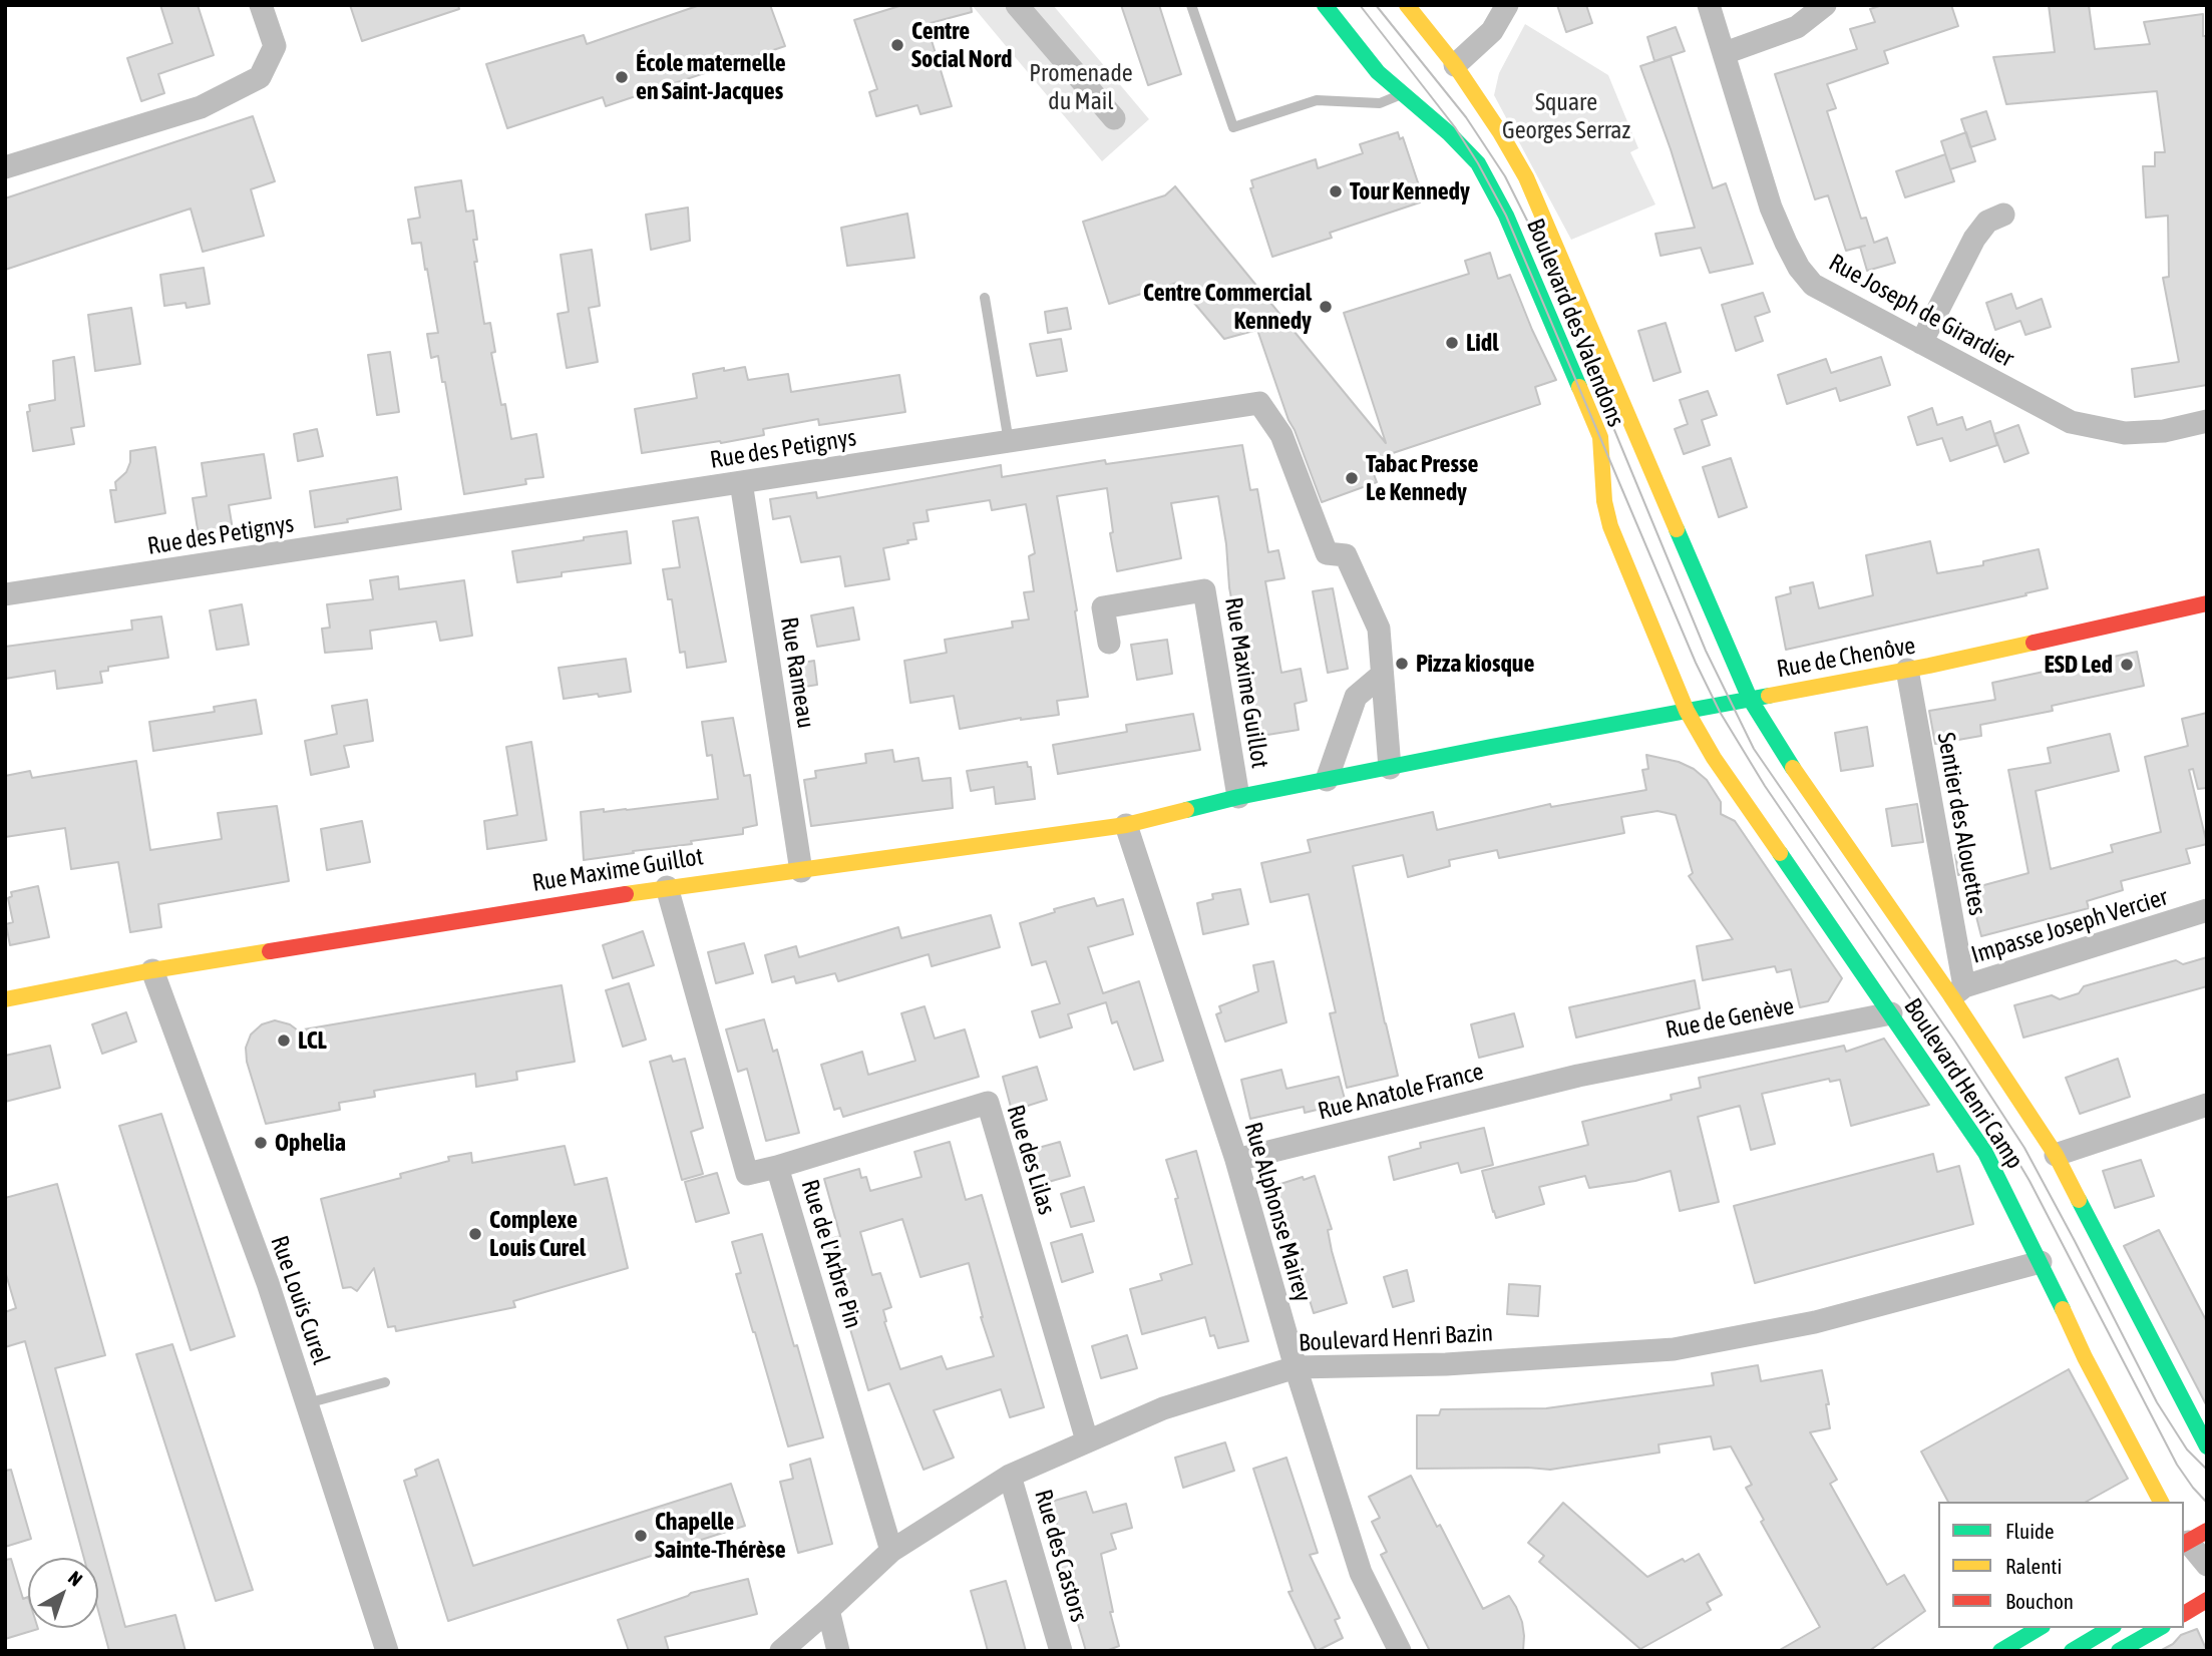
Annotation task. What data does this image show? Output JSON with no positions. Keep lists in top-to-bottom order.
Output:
{
  "streets": {
    "street": [
      "Rue Joseph de Girardier",
      "Boulevard des Valendons",
      "Rue des Petignys",
      "Rue de Chenôve",
      "Rue Rameau",
      "Rue Maxime Guillot",
      "Sentier des Alouettes",
      "Impasse Joseph Vercier",
      "Rue de Genève",
      "Boulevard Henri Camp",
      "Rue Anatole France",
      "Rue des Lilas",
      "Rue Alphonse Mairey",
      "Rue de l'Arbre Pin",
      "Rue Louis Curel",
      "Boulevard Henri Bazin",
      "Rue des Castors"
    ]
  },
  "crossings": [
    ["Boulevard des Valendons", "Rue de Chenôve"],
    ["Boulevard des Valendons", "Boulevard Henri Camp"],
    ["Rue des Petignys", "Rue Rameau"],
    ["Rue des Petignys", "Rue Maxime Guillot"],
    ["Rue de Chenôve", "Rue Maxime Guillot"],
    ["Rue de Chenôve", "Sentier des Alouettes"],
    ["Rue de Chenôve", "Boulevard Henri Camp"],
    ["Rue Rameau", "Rue Maxime Guillot"],
    ["Rue Maxime Guillot", "Rue Alphonse Mairey"],
    ["Rue Maxime Guillot", "Rue de l'Arbre Pin"],
    ["Rue Maxime Guillot", "Rue Louis Curel"],
    ["Sentier des Alouettes", "Impasse Joseph Vercier"],
    ["Sentier des Alouettes", "Boulevard Henri Camp"],
    ["Impasse Joseph Vercier", "Boulevard Henri Camp"],
    ["Rue de Genève", "Boulevard Henri Camp"],
    ["Rue de Genève", "Rue Anatole France"],
    ["Boulevard Henri Camp", "Boulevard Henri Bazin"],
    ["Rue Anatole France", "Rue Alphonse Mairey"],
    ["Rue des Lilas", "Rue de l'Arbre Pin"],
    ["Rue des Lilas", "Boulevard Henri Bazin"],
    ["Rue Alphonse Mairey", "Boulevard Henri Bazin"],
    ["Rue de l'Arbre Pin", "Boulevard Henri Bazin"],
    ["Boulevard Henri Bazin", "Rue des Castors"]
  ],
  "parks": ["Promenade du Mail", "Square Georges Serraz"],
  "places": [
    "Centre Social Nord",
    "École maternelle en Saint-Jacques",
    "Tour Kennedy",
    "Centre Commercial Kennedy",
    "Lidl",
    "Tabac Presse Le Kennedy",
    "Pizza kiosque",
    "ESD Led",
    "LCL",
    "Ophelia",
    "Complexe Louis Curel",
    "Chapelle Sainte-Thérèse"
  ],
  "legend": ["Fluide", "Ralenti", "Bouchon"],
  "north": "top right"
}
